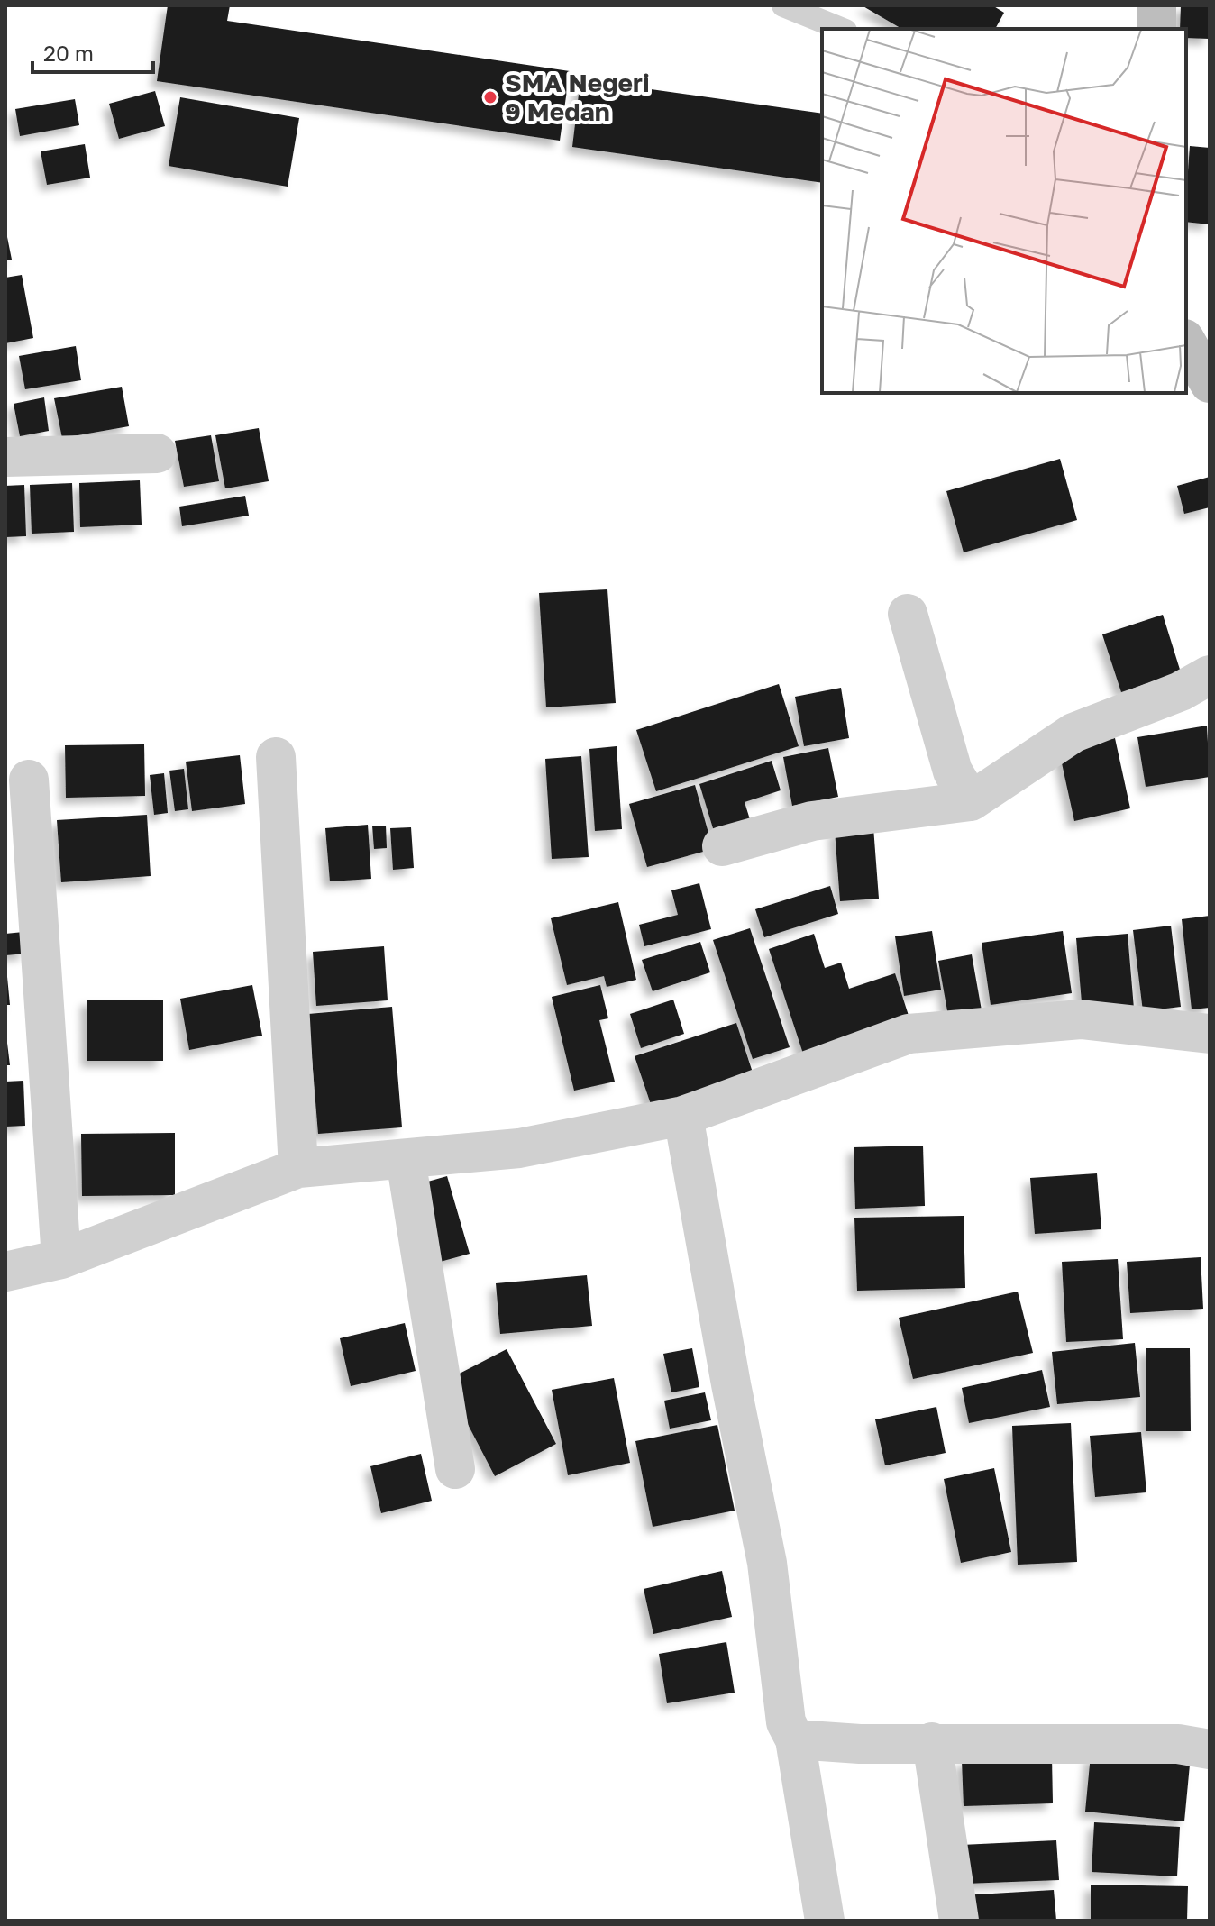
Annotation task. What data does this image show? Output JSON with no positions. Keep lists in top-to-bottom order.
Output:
{
  "places": ["SMA Negeri 9 Medan"],
  "scale_bar": "20 m"
}
